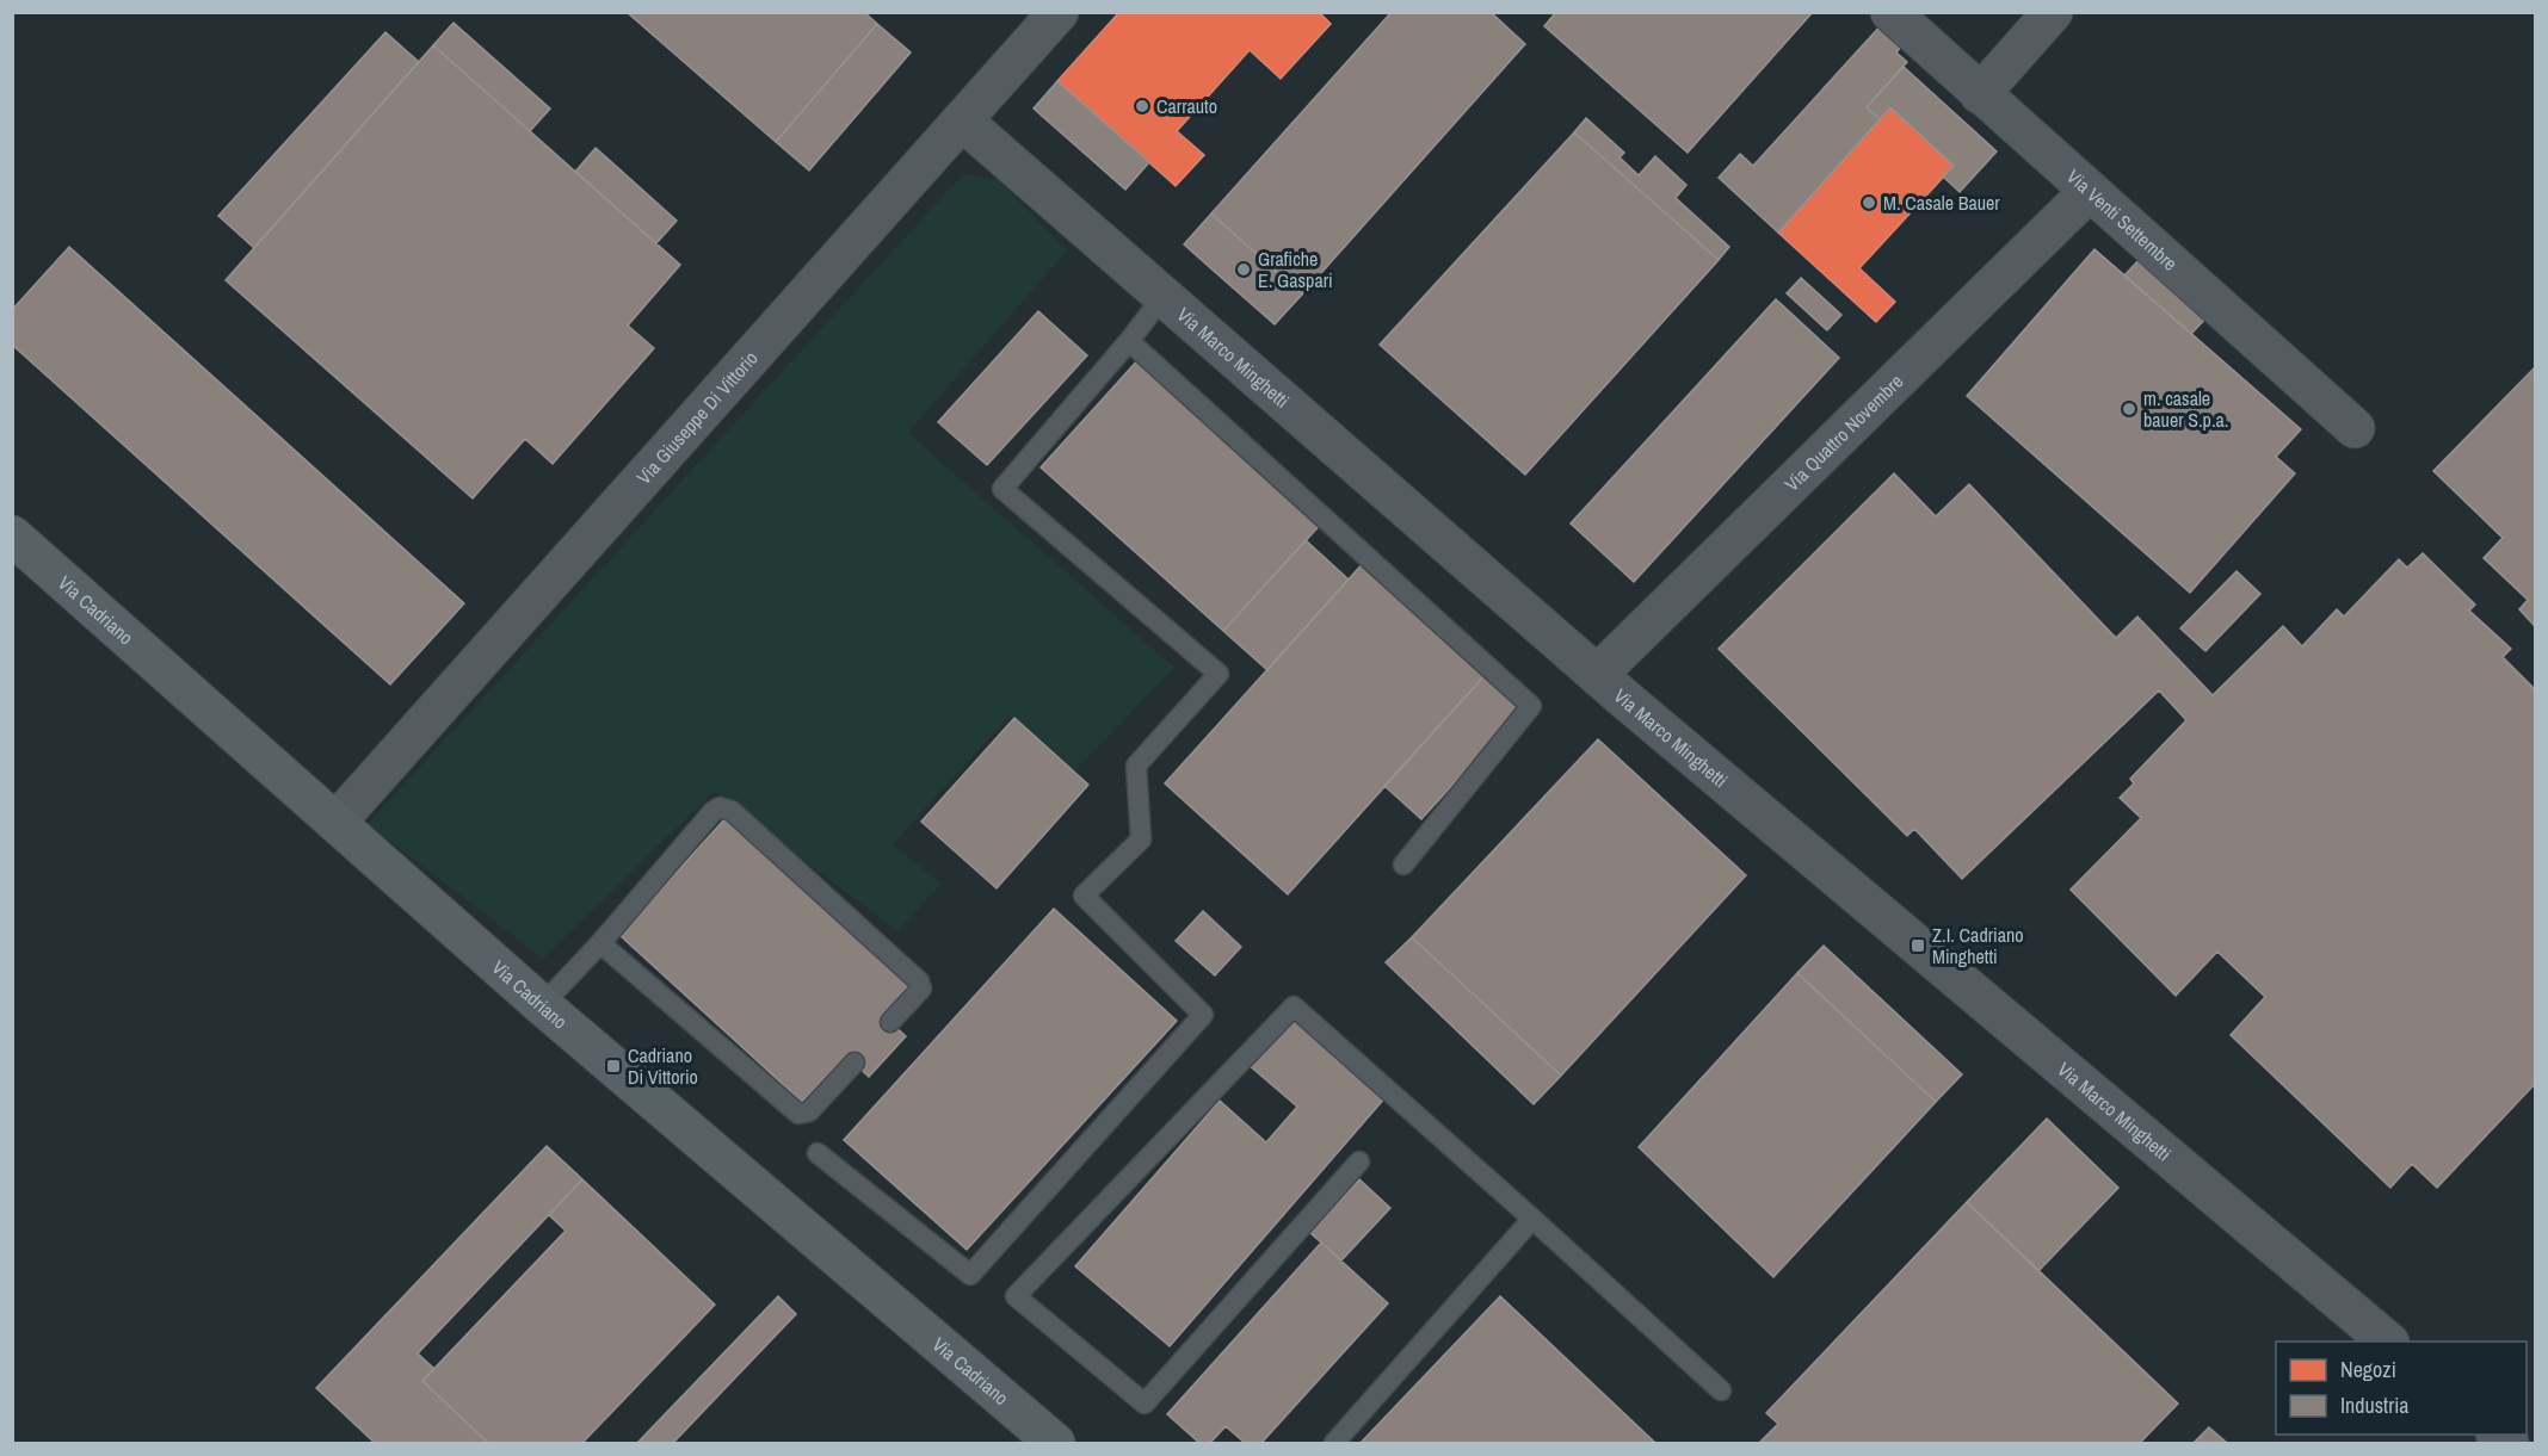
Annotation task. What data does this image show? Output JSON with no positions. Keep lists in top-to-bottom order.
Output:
{
  "streets": {
    "street": [
      "Via Venti Settembre",
      "Via Marco Minghetti",
      "Via Giuseppe Di Vittorio",
      "Via Quattro Novembre",
      "Via Cadriano"
    ]
  },
  "crossings": [
    ["Via Venti Settembre", "Via Quattro Novembre"],
    ["Via Marco Minghetti", "Via Giuseppe Di Vittorio"],
    ["Via Marco Minghetti", "Via Quattro Novembre"],
    ["Via Giuseppe Di Vittorio", "Via Cadriano"]
  ],
  "places": {
    "other": [
      "Carrauto",
      "M. Casale Bauer",
      "Grafiche E. Gaspari",
      "m. casale bauer S.p.a."
    ],
    "transit": ["Z.I. Cadriano Minghetti", "Cadriano Di Vittorio"]
  },
  "legend": ["Negozi", "Industria"]
}
